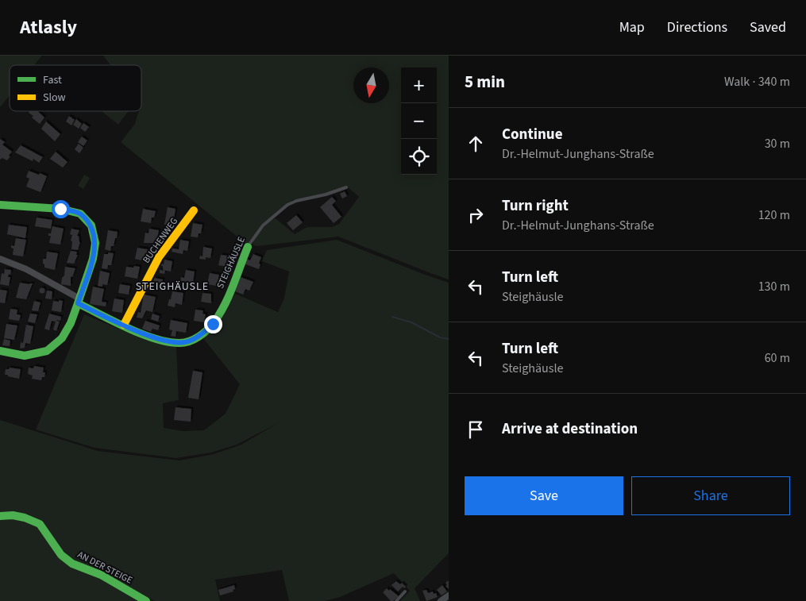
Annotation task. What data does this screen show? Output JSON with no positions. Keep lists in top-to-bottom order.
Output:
{
  "streets": {
    "street": ["BUCHENWEG", "STEIGHÄUSLE", "AN DER STEIGE"]
  },
  "crossings": [
    ["BUCHENWEG", "STEIGHÄUSLE"]
  ],
  "districts": ["STEIGHÄUSLE"],
  "legend": ["Fast", "Slow"],
  "north": "bottom",
  "page": {
    "header": "Atlasly",
    "nav": ["Map", "Directions", "Saved"],
    "heading": ["5 min", "Walk · 340 m"],
    "map_buttons": ["+", "−"],
    "list": [
      ["Continue", "Dr.-Helmut-Junghans-Straße", "30 m"],
      ["Turn right", "Dr.-Helmut-Junghans-Straße", "120 m"],
      ["Turn left", "Steighäusle", "130 m"],
      ["Turn left", "Steighäusle", "60 m"],
      "Arrive at destination"
    ],
    "buttons": ["Save", "Share"]
  }
}
